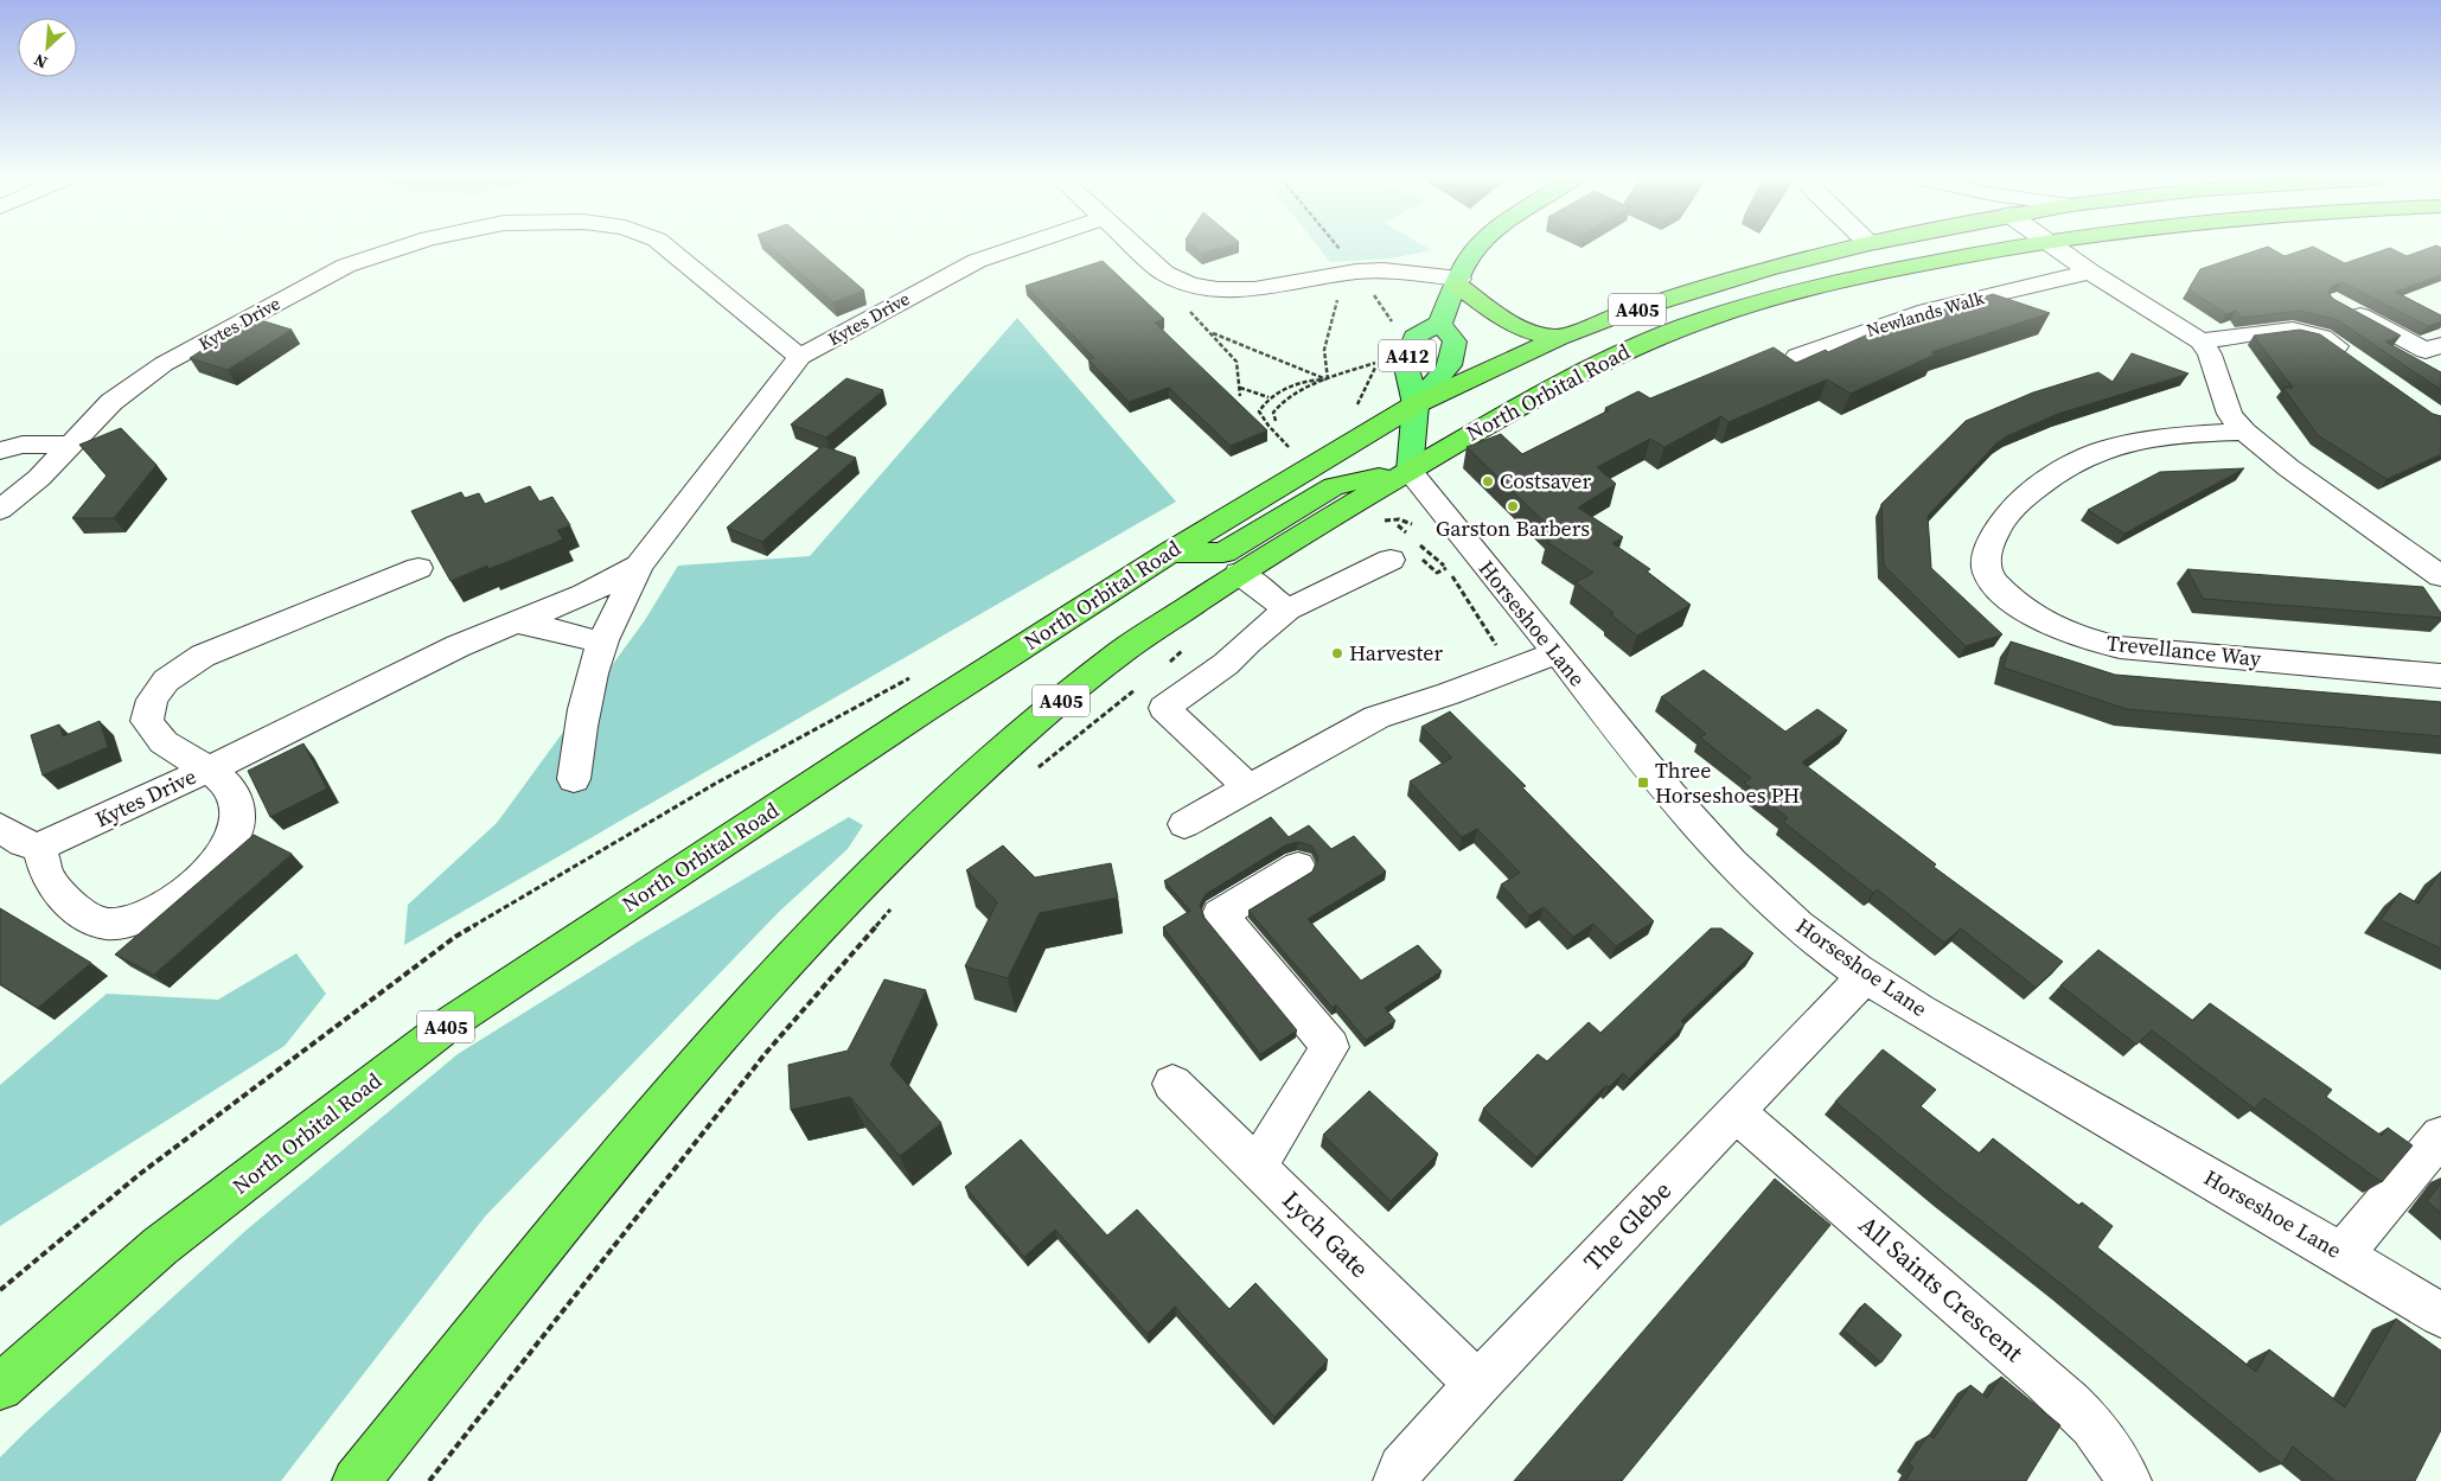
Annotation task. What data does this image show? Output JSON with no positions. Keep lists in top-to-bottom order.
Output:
{
  "streets": {
    "highway": ["A405", "North Orbital Road"],
    "main road": ["A412"],
    "street": [
      "Newlands Walk",
      "Kytes Drive",
      "Horseshoe Lane",
      "Trevellance Way",
      "The Glebe",
      "Lych Gate",
      "All Saints Crescent"
    ]
  },
  "crossings": [
    ["A412", "North Orbital Road"],
    ["A412", "Horseshoe Lane"],
    ["North Orbital Road", "Horseshoe Lane"],
    ["Horseshoe Lane", "The Glebe"],
    ["The Glebe", "Lych Gate"],
    ["The Glebe", "All Saints Crescent"]
  ],
  "places": {
    "other": ["Costsaver", "Garston Barbers", "Harvester"],
    "transit": ["Three Horseshoes PH"]
  },
  "north": "bottom left"
}
